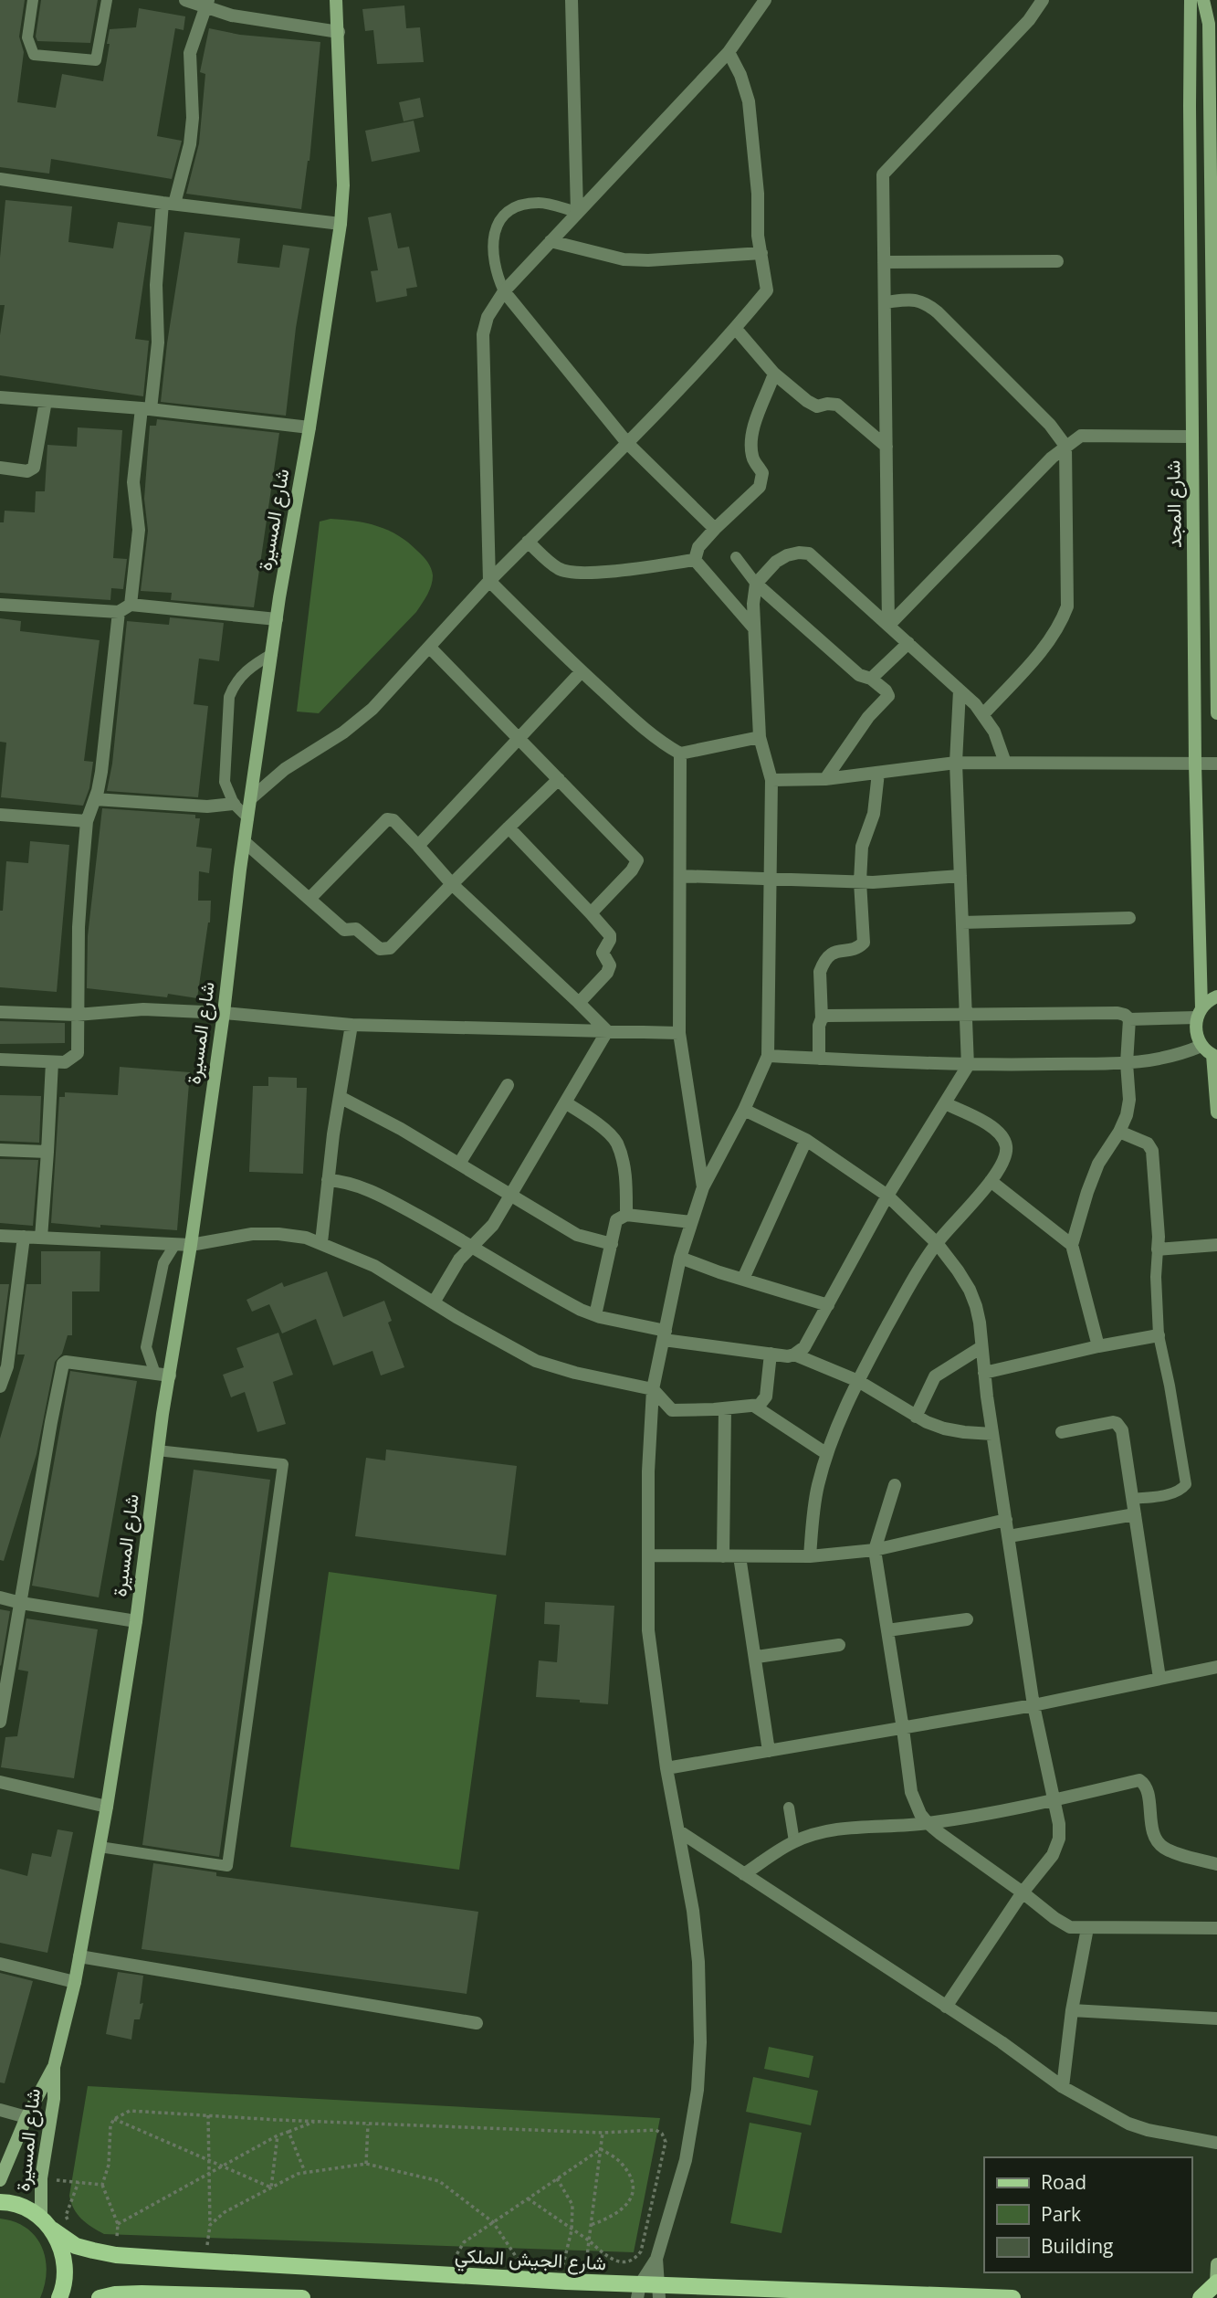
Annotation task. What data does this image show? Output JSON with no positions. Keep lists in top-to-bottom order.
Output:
{
  "streets": {
    "main road": ["شارع الجيش الملكي"],
    "street": ["شارع المجد", "شارع المسيرة"]
  },
  "crossings": [
    ["شارع المسيرة", "شارع الجيش الملكي"]
  ],
  "legend": ["Road", "Park", "Building"]
}
